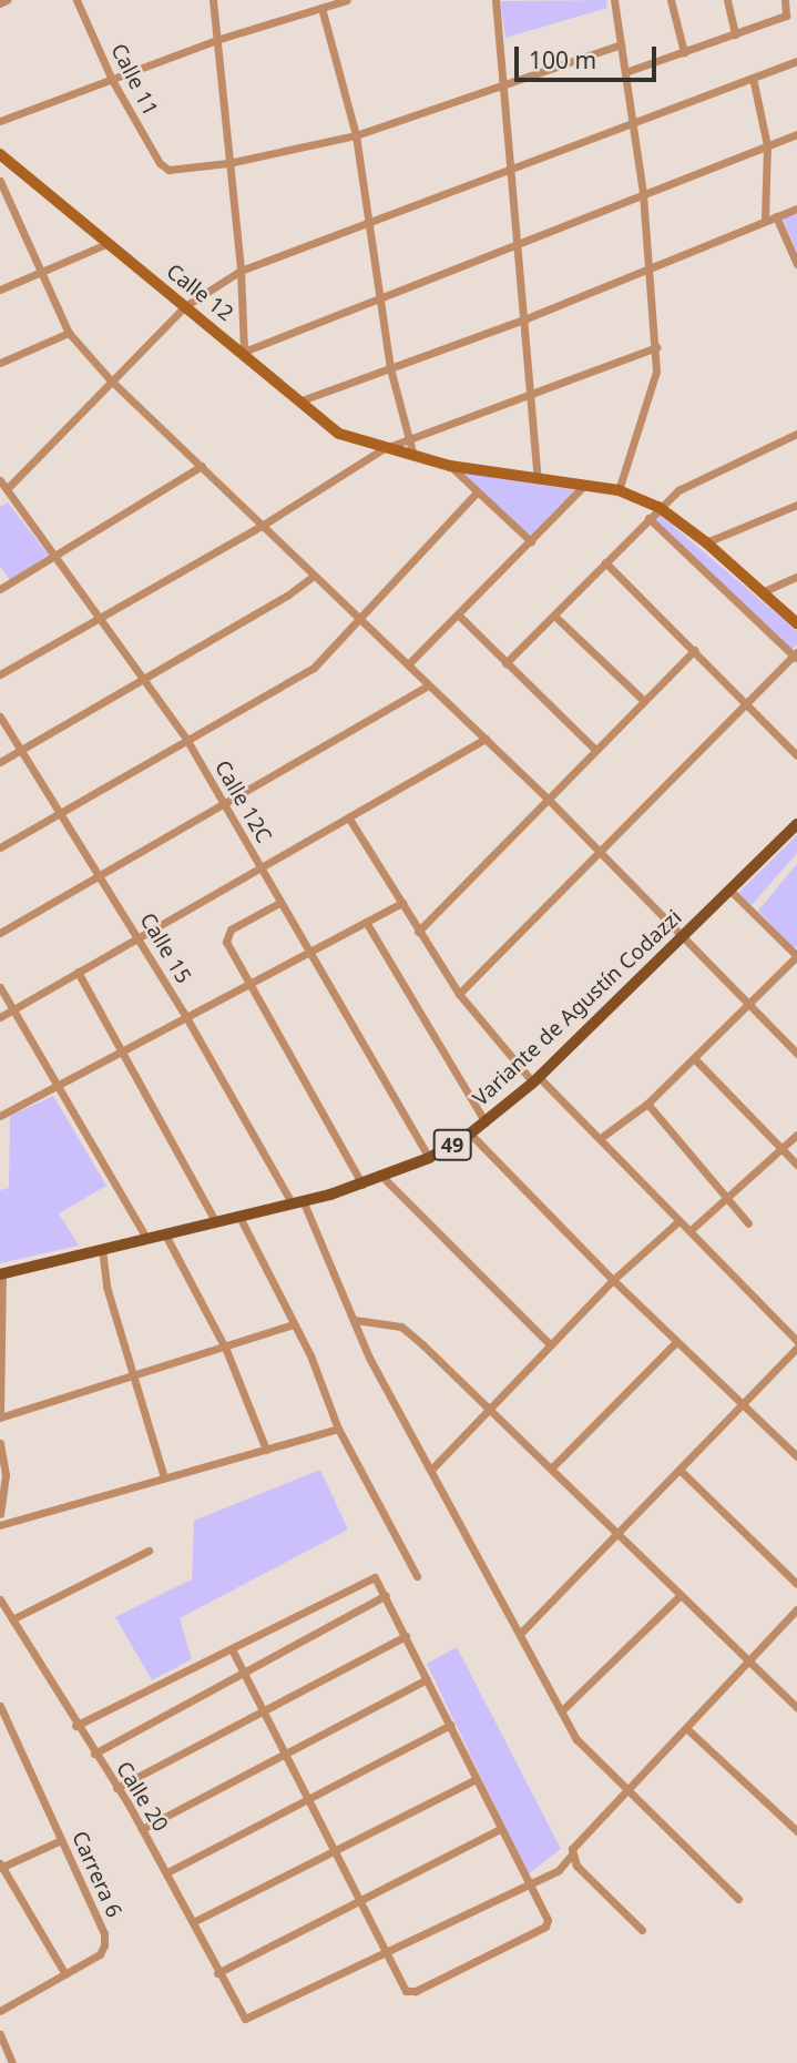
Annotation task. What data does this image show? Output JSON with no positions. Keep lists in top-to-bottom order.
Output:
{
  "streets": {
    "main road": ["Calle 12", "Variante de Agustín Codazzi", "49"],
    "street": [
      "Calle 11",
      "Calle 12C",
      "Calle 15",
      "Calle 20",
      "Carrera 6"
    ]
  },
  "crossings": [
    ["Calle 12C", "Variante de Agustín Codazzi"],
    ["Calle 15", "Variante de Agustín Codazzi"]
  ],
  "scale_bar": "100 m"
}
